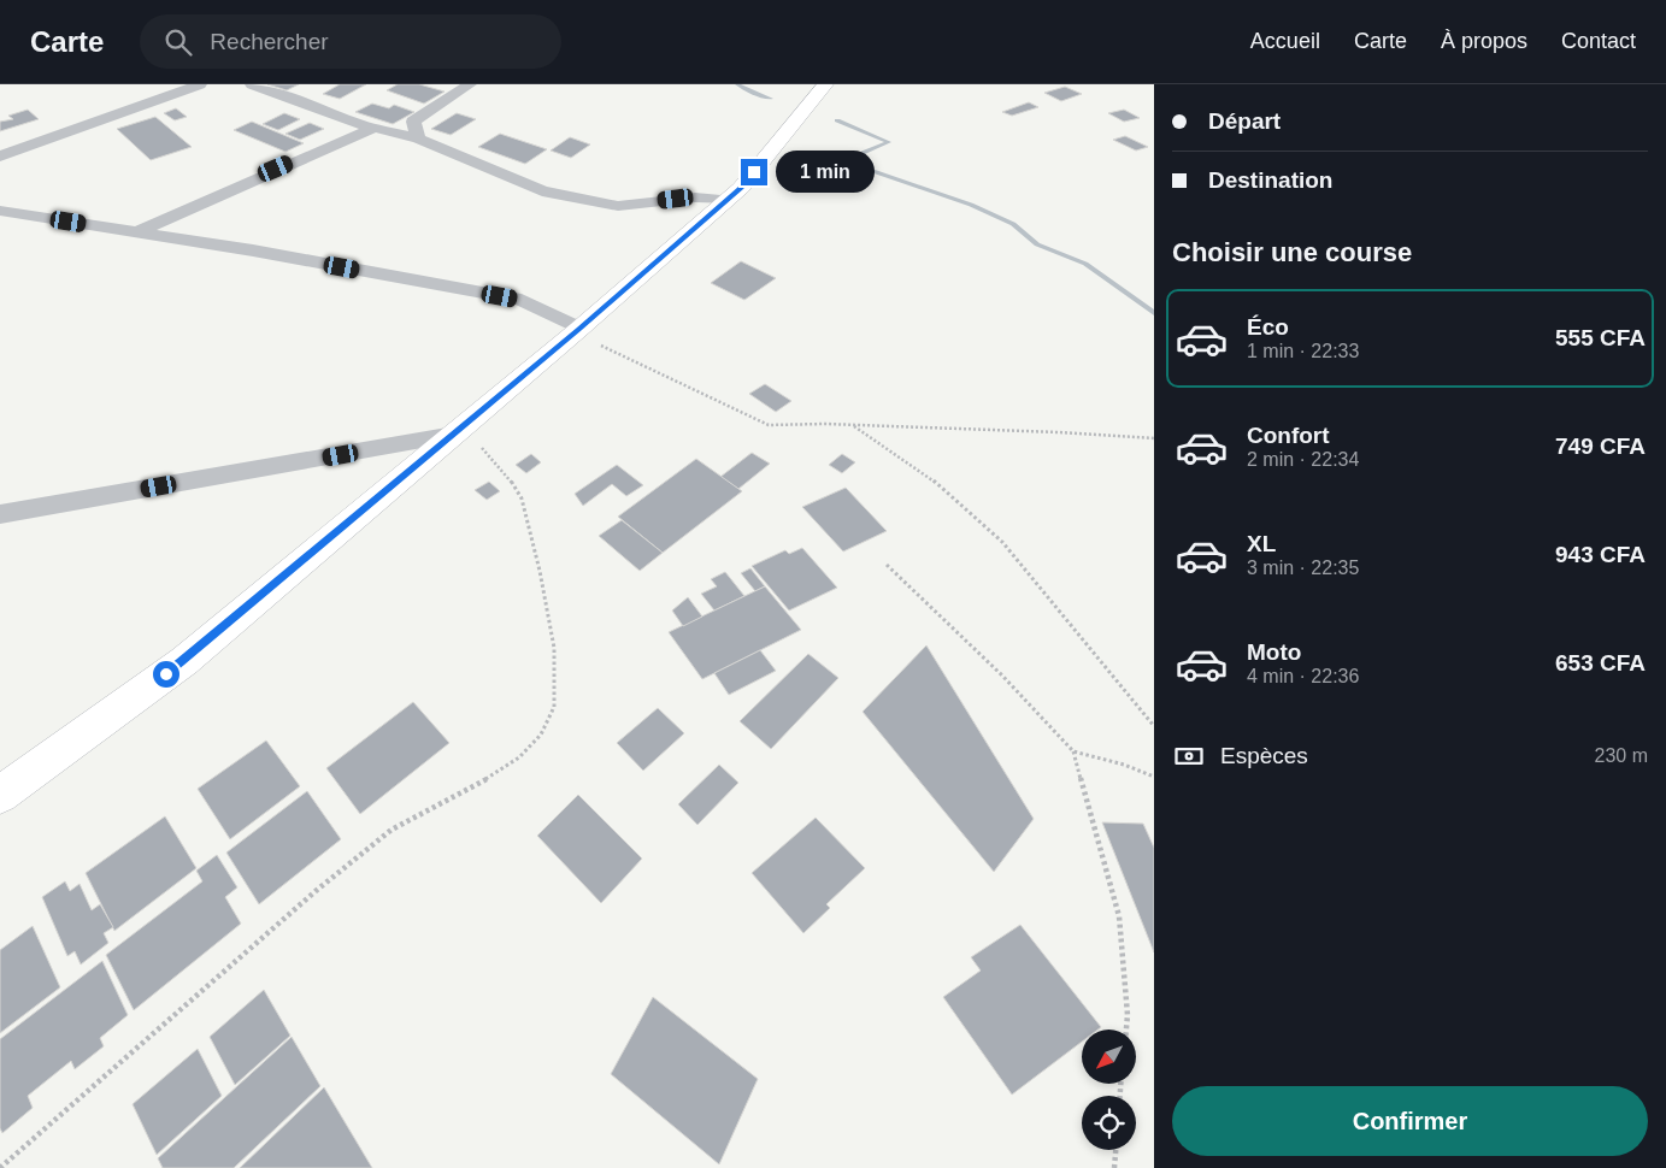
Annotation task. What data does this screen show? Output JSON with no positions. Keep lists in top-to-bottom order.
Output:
{
  "north": "bottom left",
  "page": {
    "header": "Carte",
    "search": "Rechercher",
    "nav": [
      "Accueil",
      "Carte",
      "À propos",
      "Contact"
    ],
    "banner": ["Départ", "Destination"],
    "bubble": "1 min",
    "heading": "Choisir une course",
    "list": [
      {
        "name": "Éco",
        "note": "1 min · 22:33",
        "value": "555 CFA"
      },
      {
        "name": "Confort",
        "note": "2 min · 22:34",
        "value": "749 CFA"
      },
      {
        "name": "XL",
        "note": "3 min · 22:35",
        "value": "943 CFA"
      },
      {
        "name": "Moto",
        "note": "4 min · 22:36",
        "value": "653 CFA"
      }
    ],
    "pay": ["Espèces", "230 m"],
    "buttons": "Confirmer"
  }
}
